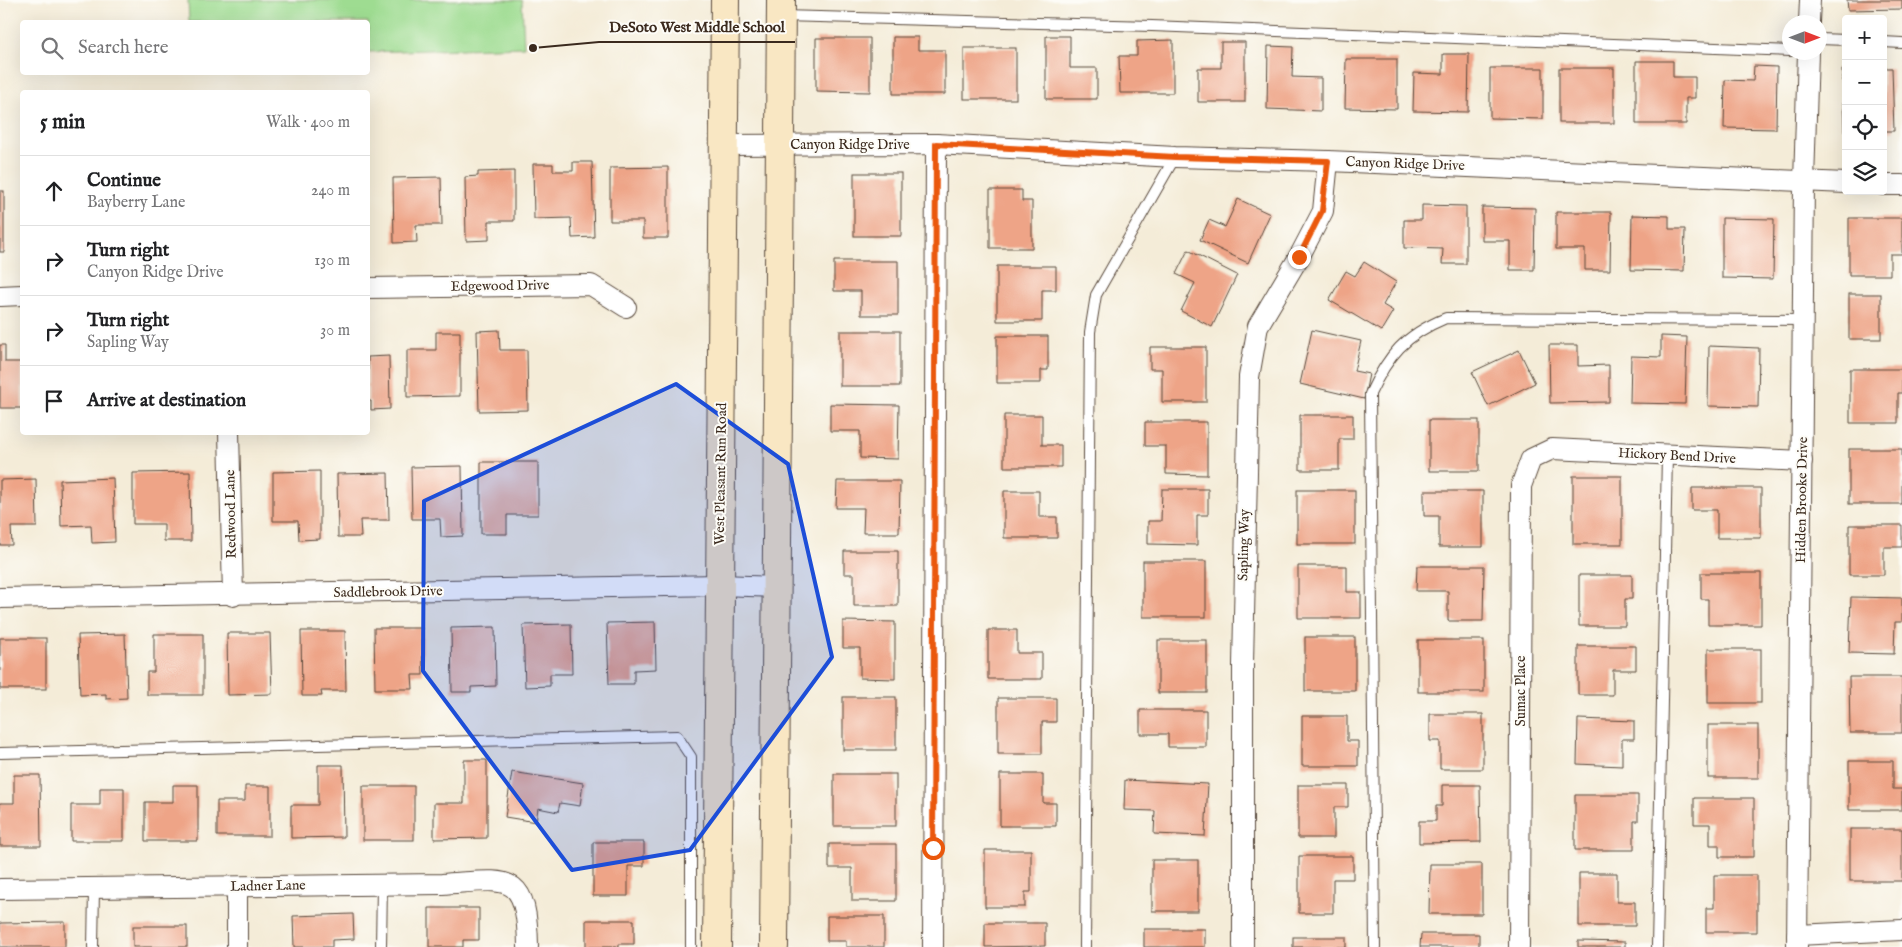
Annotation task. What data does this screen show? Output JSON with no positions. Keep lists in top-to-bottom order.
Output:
{
  "streets": {
    "main road": ["West Pleasant Run Road"],
    "street": [
      "Canyon Ridge Drive",
      "Edgewood Drive",
      "Hickory Bend Drive",
      "Hidden Brooke Drive",
      "Redwood Lane",
      "Sapling Way",
      "Saddlebrook Drive",
      "Sumac Place",
      "Ladner Lane"
    ]
  },
  "crossings": [
    ["Canyon Ridge Drive", "West Pleasant Run Road"],
    ["Canyon Ridge Drive", "Hidden Brooke Drive"],
    ["Canyon Ridge Drive", "Sapling Way"],
    ["Hickory Bend Drive", "Hidden Brooke Drive"],
    ["Hickory Bend Drive", "Sumac Place"],
    ["West Pleasant Run Road", "Saddlebrook Drive"],
    ["Redwood Lane", "Saddlebrook Drive"]
  ],
  "places": ["DeSoto West Middle School"],
  "north": "right",
  "page": {
    "map_buttons": ["+", "−"],
    "search": "Search here",
    "heading": ["5 min", "Walk · 400 m"],
    "list": [
      ["Continue", "Bayberry Lane", "240 m"],
      ["Turn right", "Canyon Ridge Drive", "130 m"],
      ["Turn right", "Sapling Way", "30 m"],
      "Arrive at destination"
    ]
  }
}
